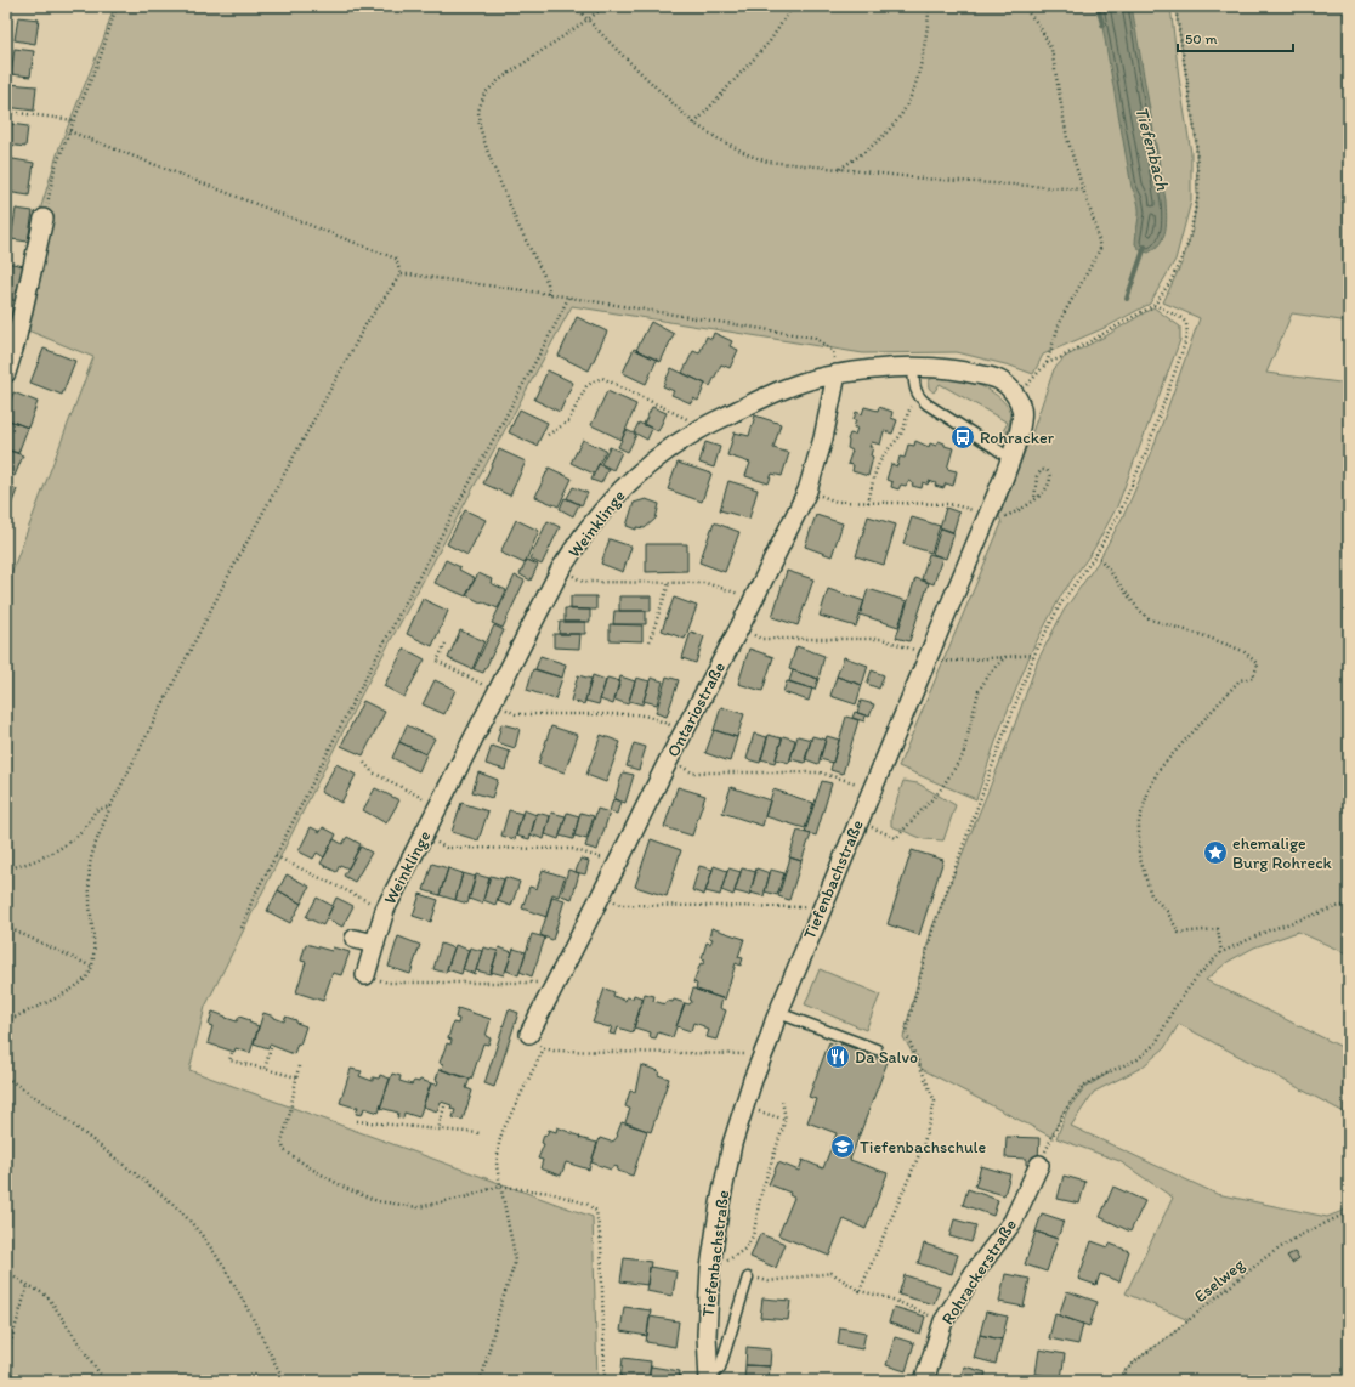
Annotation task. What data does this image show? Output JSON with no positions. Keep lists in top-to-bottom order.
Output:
{
  "streets": {
    "street": [
      "Weinklinge",
      "Ontariostraße",
      "Tiefenbachstraße",
      "Rohrackerstraße"
    ],
    "path": ["Eselweg"]
  },
  "crossings": [
    ["Weinklinge", "Ontariostraße"],
    ["Weinklinge", "Tiefenbachstraße"]
  ],
  "water": ["Tiefenbach"],
  "places": {
    "bus stop": ["Rohracker"],
    "place": ["ehemalige Burg Rohreck"],
    "restaurant": ["Da Salvo"],
    "school or university": ["Tiefenbachschule"]
  },
  "scale_bar": "50 m"
}
